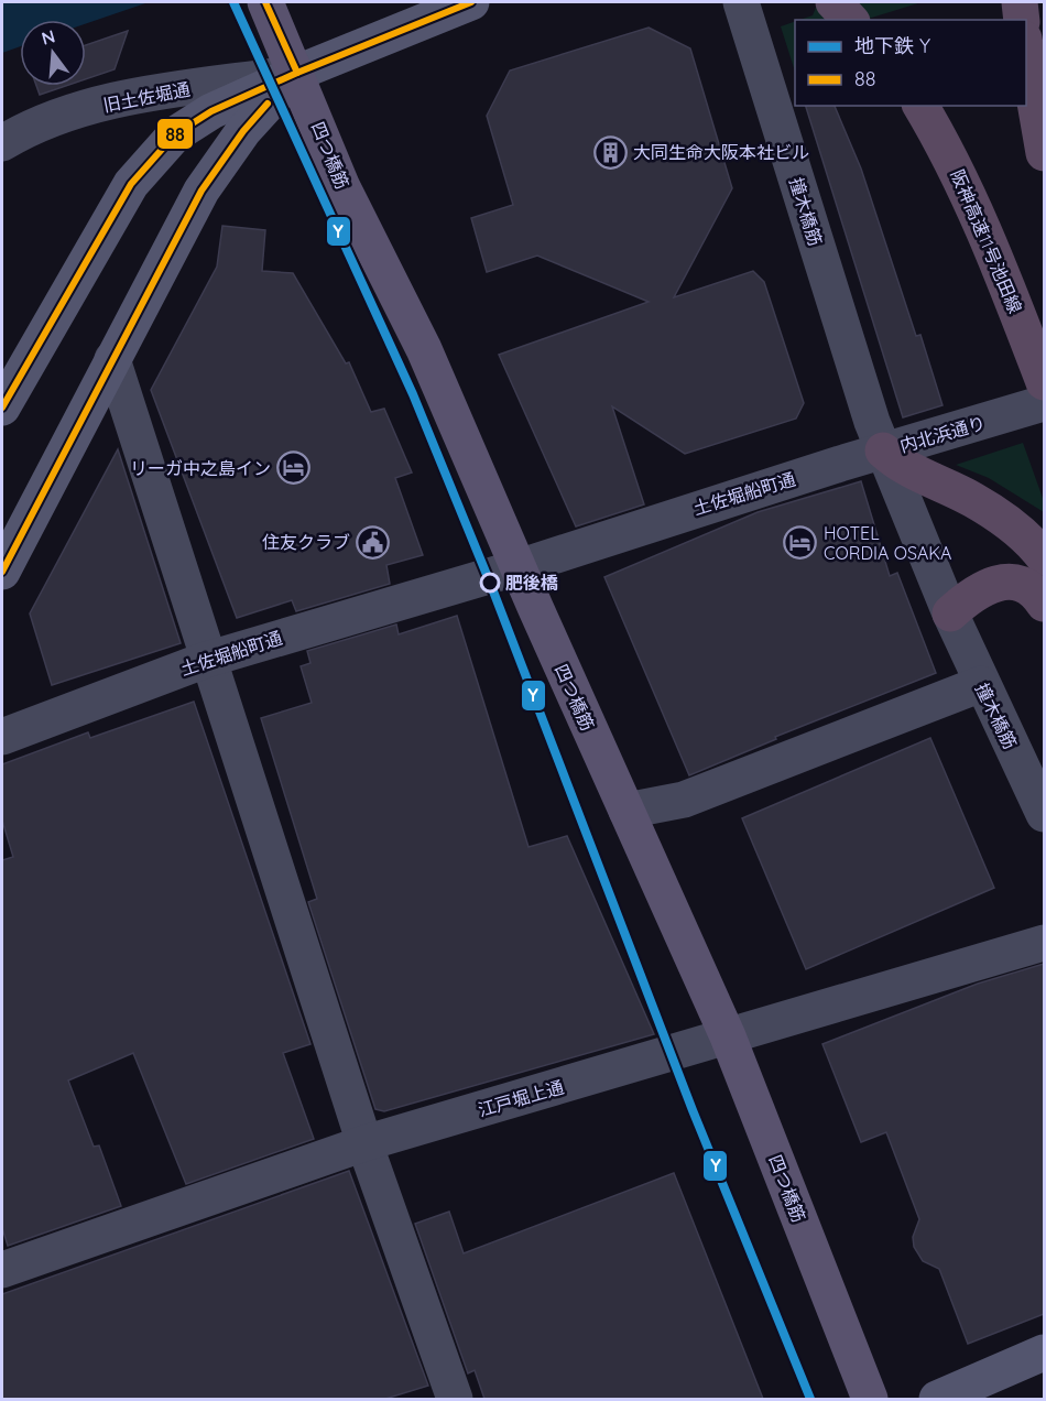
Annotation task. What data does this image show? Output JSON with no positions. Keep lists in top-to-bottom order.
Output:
{
  "streets": {
    "highway": ["阪神高速11号池田線"],
    "main road": ["四つ橋筋"],
    "street": [
      "旧土佐堀通",
      "撞木橋筋",
      "内北浜通り",
      "土佐堀船町通",
      "江戸堀上通"
    ]
  },
  "crossings": [
    ["旧土佐堀通", "四つ橋筋"],
    ["四つ橋筋", "土佐堀船町通"],
    ["四つ橋筋", "江戸堀上通"],
    ["撞木橋筋", "内北浜通り"],
    ["内北浜通り", "土佐堀船町通"]
  ],
  "places": {
    "building": ["大同生命大阪本社ビル"],
    "hotel": ["リーガ中之島イン", "HOTEL CORDIA OSAKA"],
    "public building": ["住友クラブ"],
    "other": ["肥後橋"]
  },
  "lines": ["metro line Y", "transit line 88"],
  "legend": ["地下鉄 Y", "88"],
  "north": "top"
}
